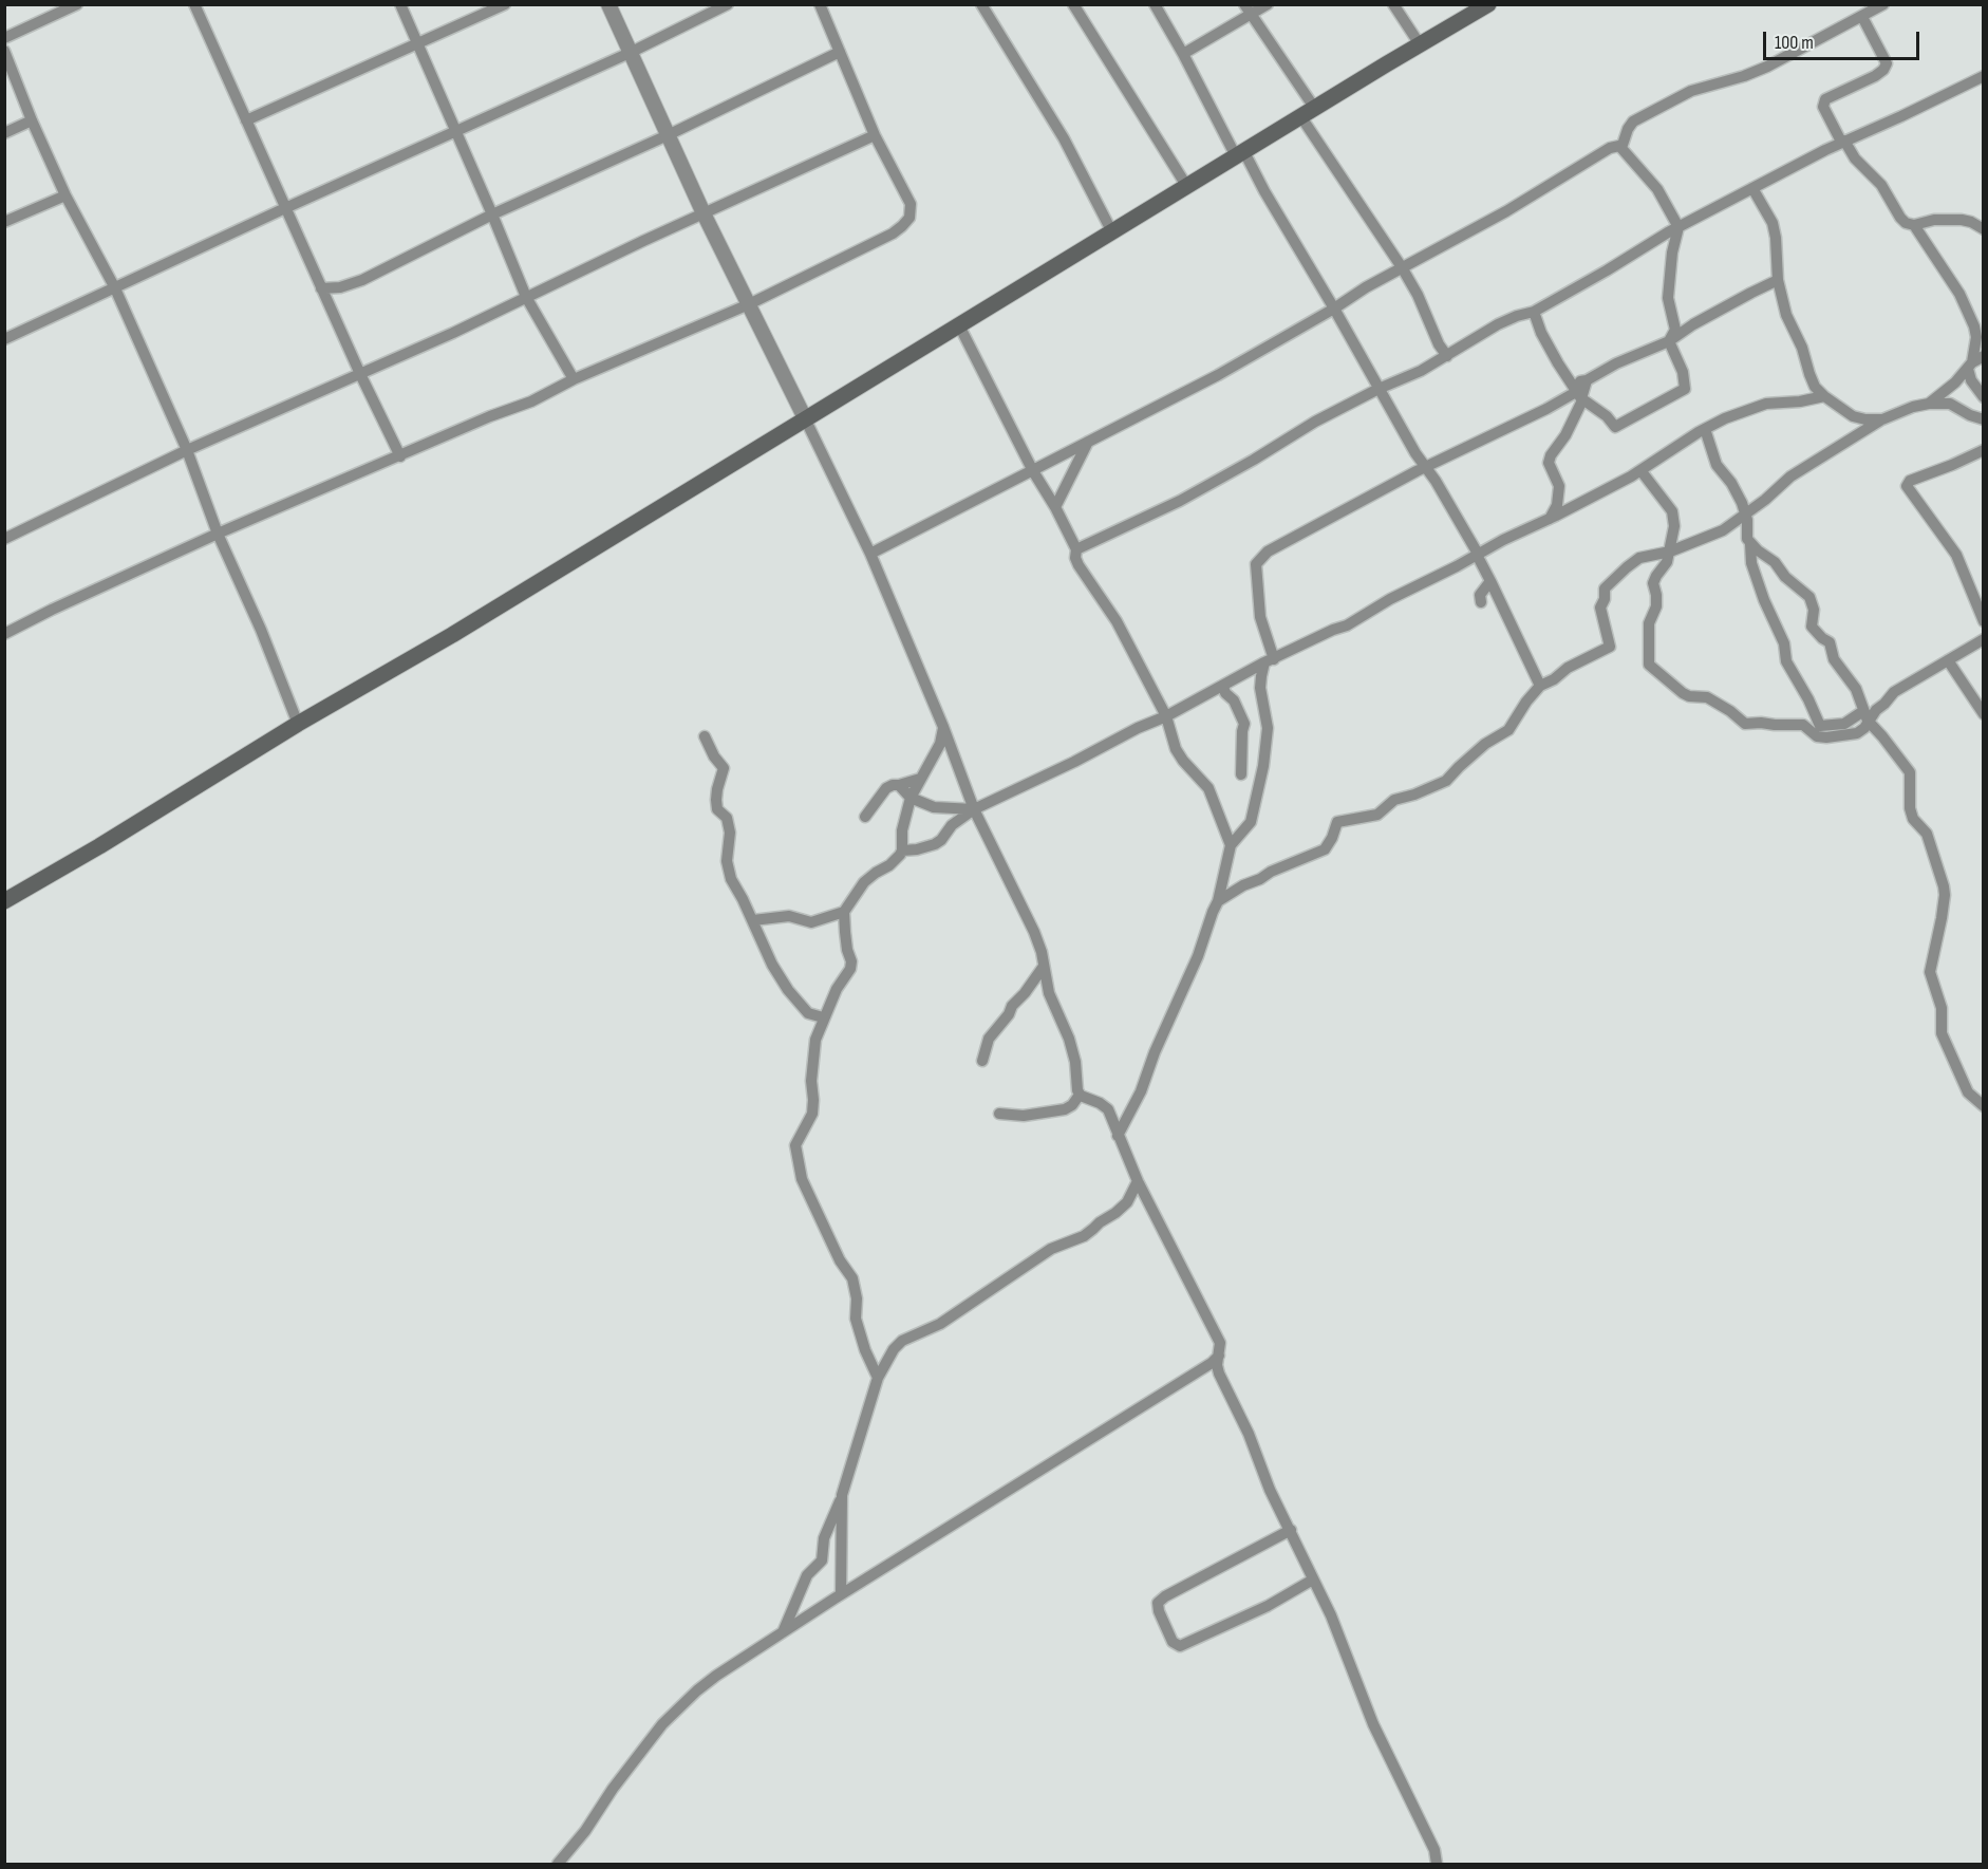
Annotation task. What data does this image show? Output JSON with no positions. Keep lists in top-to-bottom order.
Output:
{
  "scale_bar": "100 m"
}
